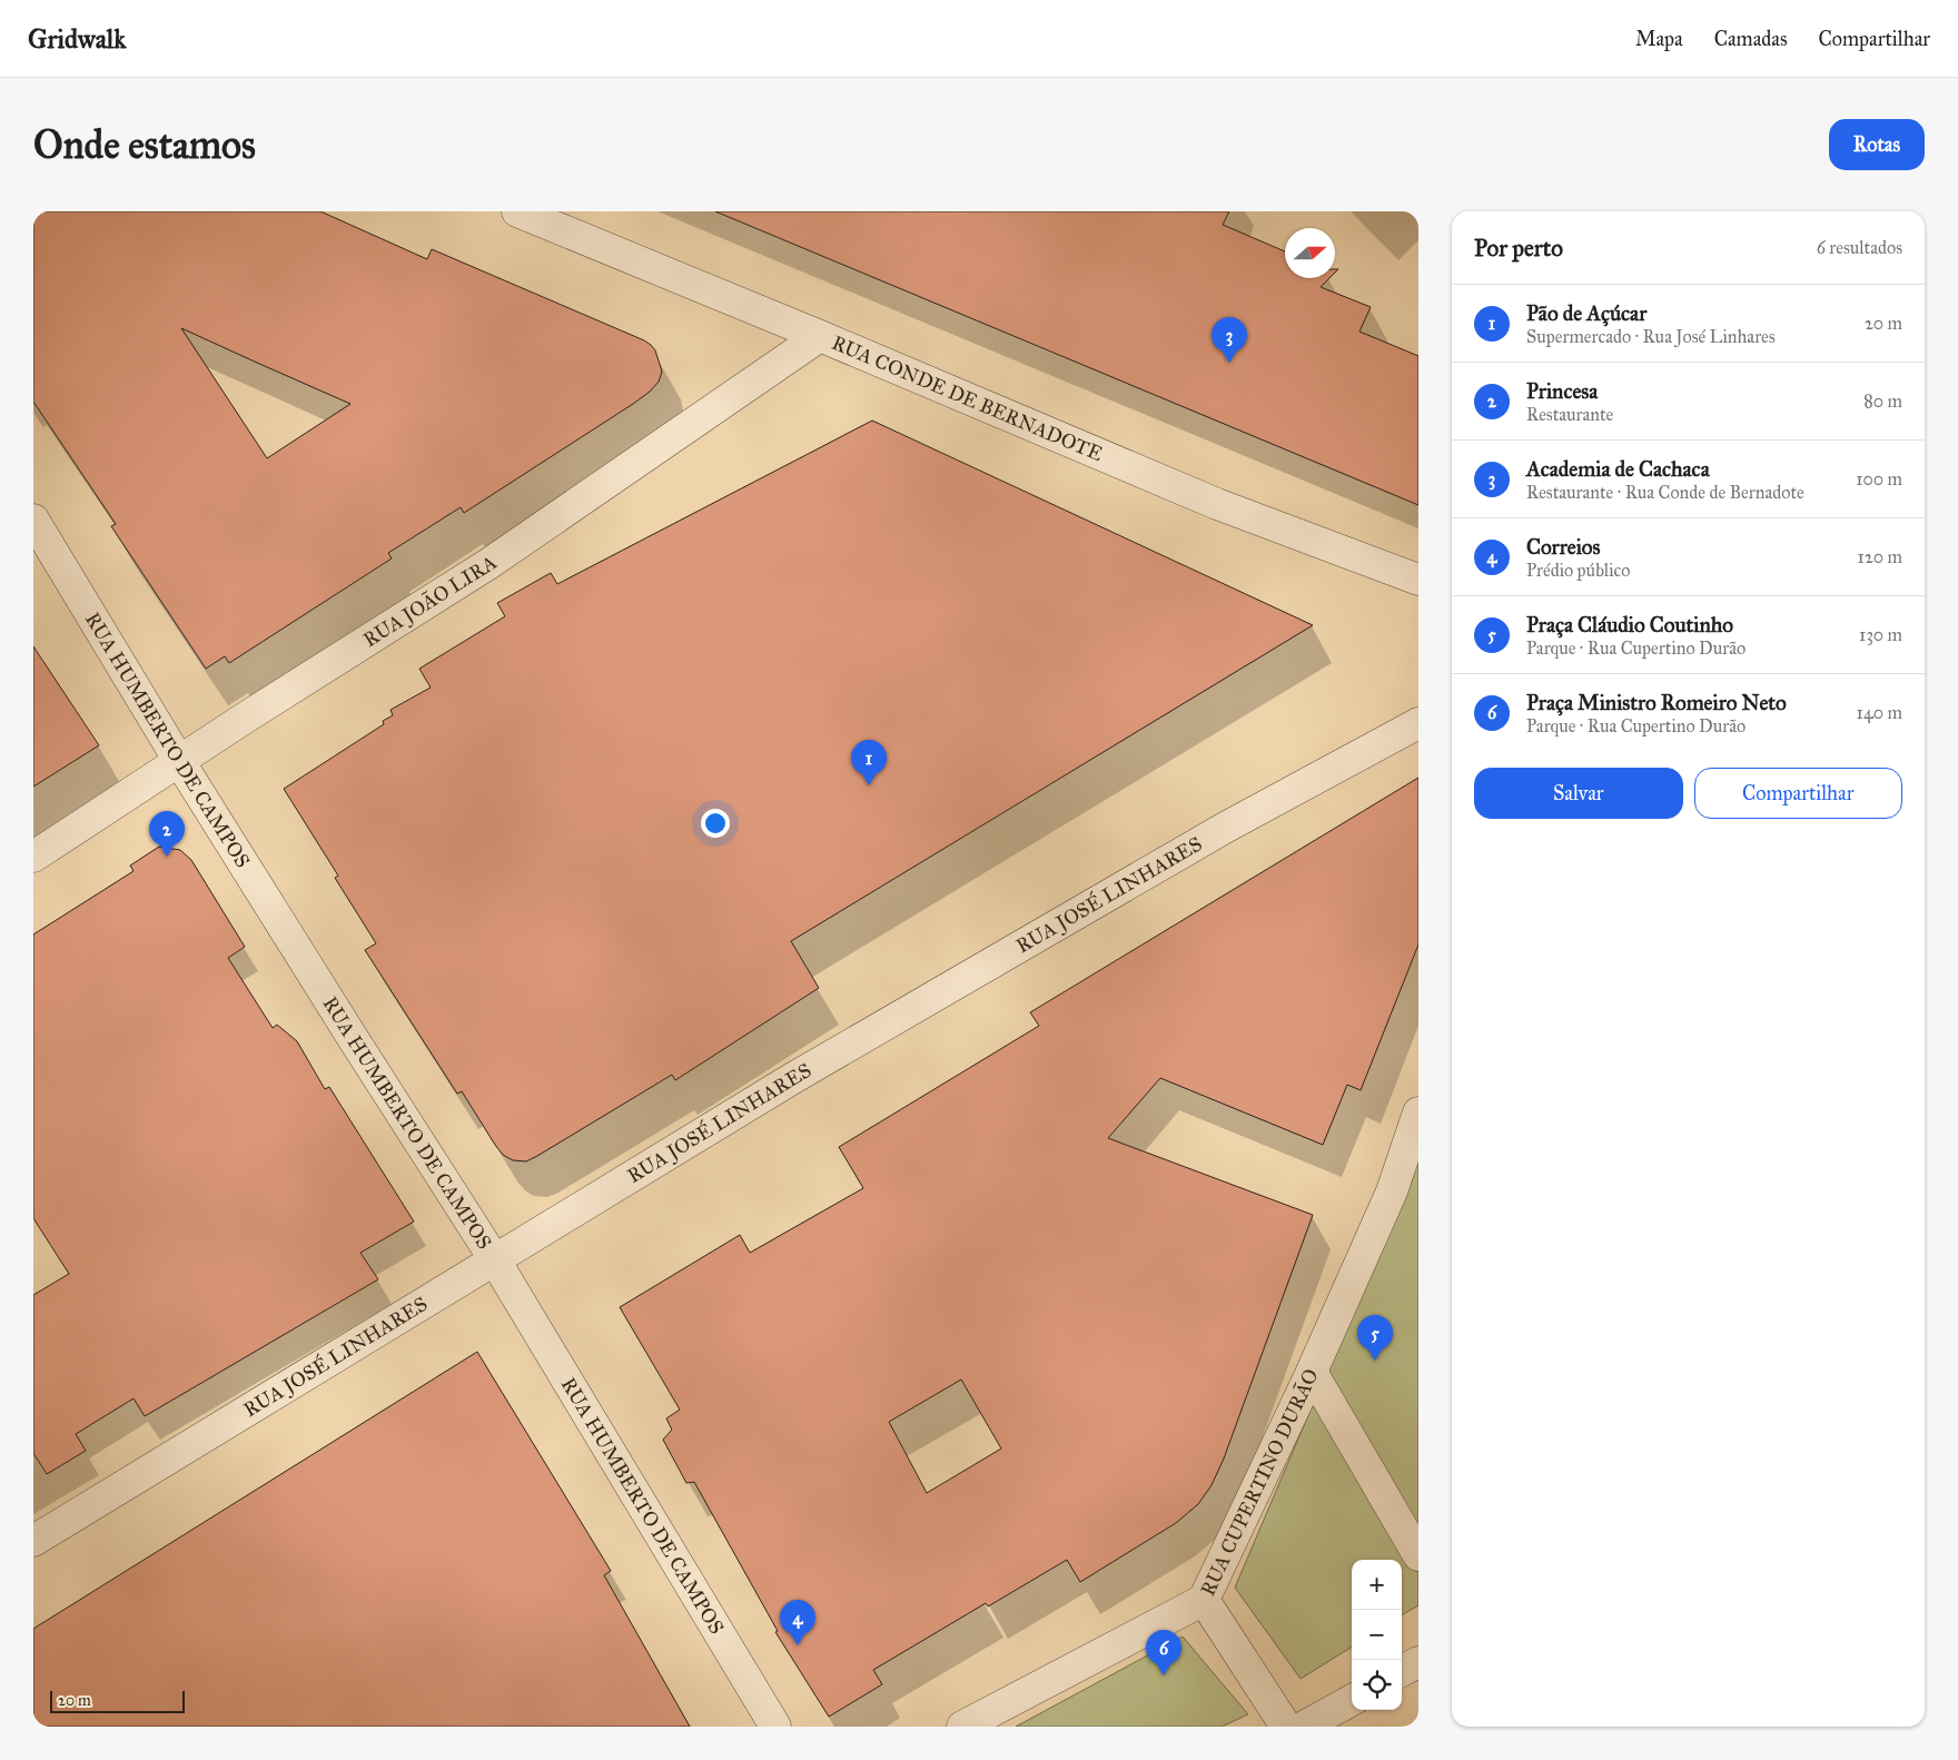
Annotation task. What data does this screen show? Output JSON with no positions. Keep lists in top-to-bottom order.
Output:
{
  "streets": {
    "street": [
      "RUA CONDE DE BERNADOTE",
      "RUA JOÃO LIRA",
      "RUA HUMBERTO DE CAMPOS",
      "RUA JOSÉ LINHARES",
      "RUA CUPERTINO DURÃO"
    ]
  },
  "crossings": [
    ["RUA CONDE DE BERNADOTE", "RUA JOÃO LIRA"],
    ["RUA JOÃO LIRA", "RUA HUMBERTO DE CAMPOS"],
    ["RUA HUMBERTO DE CAMPOS", "RUA JOSÉ LINHARES"]
  ],
  "scale_bar": "20 m",
  "north": "right",
  "page": {
    "header": "Gridwalk",
    "nav": ["Mapa", "Camadas", "Compartilhar"],
    "buttons": [
      "Rotas",
      ["Salvar", "Compartilhar"]
    ],
    "title": "Onde estamos",
    "heading": ["Por perto", "6 resultados"],
    "list": [
      {
        "mark": "1",
        "name": "Pão de Açúcar",
        "note": "Supermercado · Rua José Linhares",
        "value": "20 m"
      },
      {
        "mark": "2",
        "name": "Princesa",
        "note": "Restaurante",
        "value": "80 m"
      },
      {
        "mark": "3",
        "name": "Academia de Cachaca",
        "note": "Restaurante · Rua Conde de Bernadote",
        "value": "100 m"
      },
      {
        "mark": "4",
        "name": "Correios",
        "note": "Prédio público",
        "value": "120 m"
      },
      {
        "mark": "5",
        "name": "Praça Cláudio Coutinho",
        "note": "Parque · Rua Cupertino Durão",
        "value": "130 m"
      },
      {
        "mark": "6",
        "name": "Praça Ministro Romeiro Neto",
        "note": "Parque · Rua Cupertino Durão",
        "value": "140 m"
      }
    ],
    "pins": [
      "3",
      "1",
      "2",
      "5",
      "4",
      "6"
    ],
    "map_buttons": ["+", "−"],
    "scale": "20 m"
  }
}
